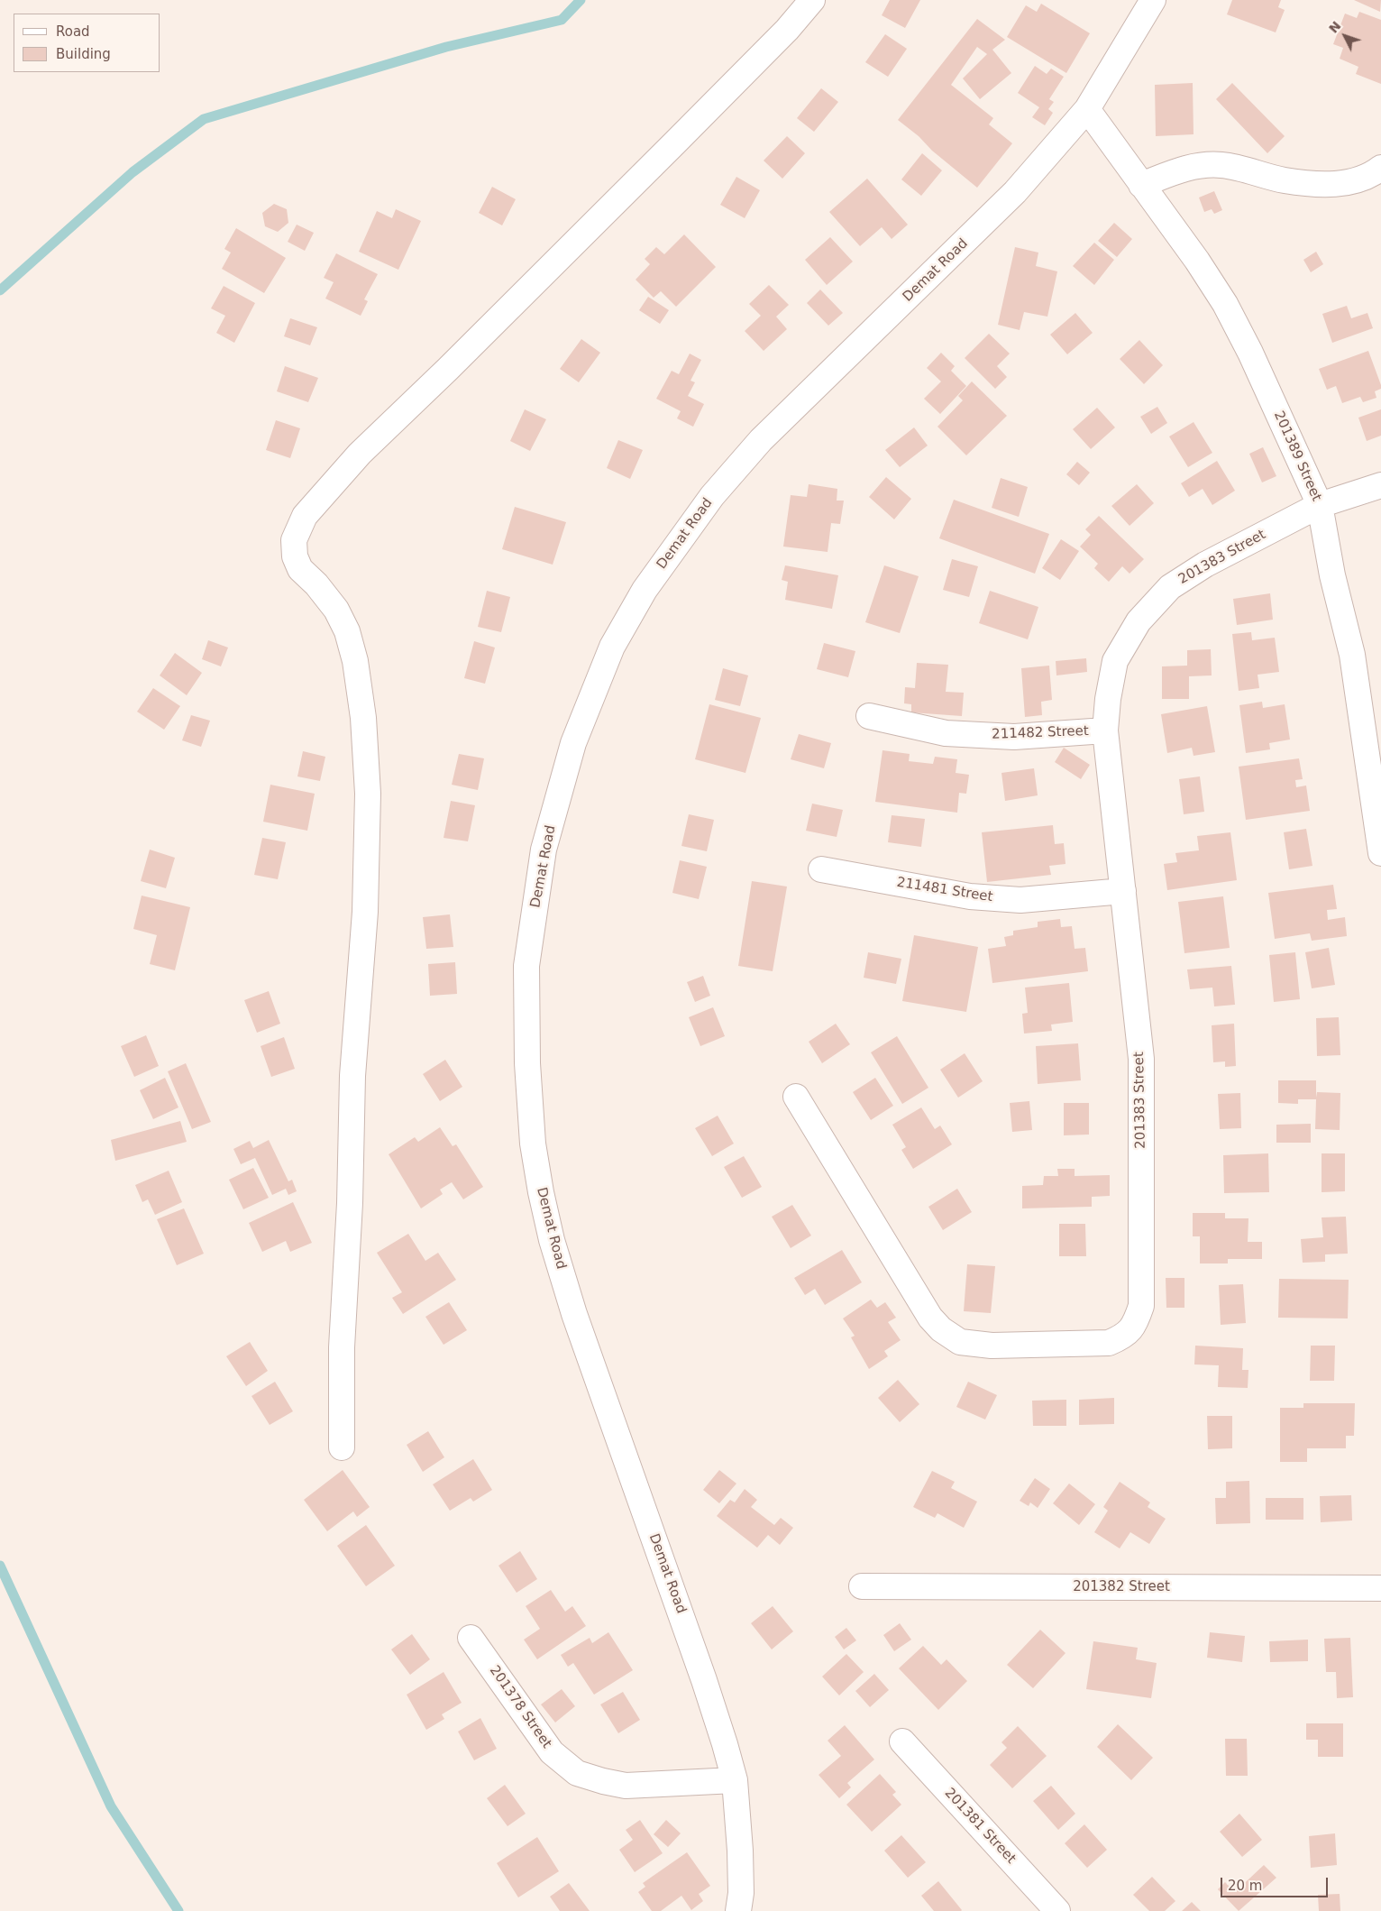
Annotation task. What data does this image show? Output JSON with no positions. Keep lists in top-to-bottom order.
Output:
{
  "streets": {
    "street": [
      "Demat Road",
      "201389 Street",
      "201383 Street",
      "211482 Street",
      "211481 Street",
      "201382 Street",
      "201378 Street",
      "201381 Street"
    ]
  },
  "crossings": [
    ["Demat Road", "201389 Street"],
    ["Demat Road", "201378 Street"],
    ["201389 Street", "201383 Street"],
    ["201383 Street", "211482 Street"],
    ["201383 Street", "211481 Street"]
  ],
  "legend": ["Road", "Building"],
  "scale_bar": "20 m",
  "north": "top left"
}
